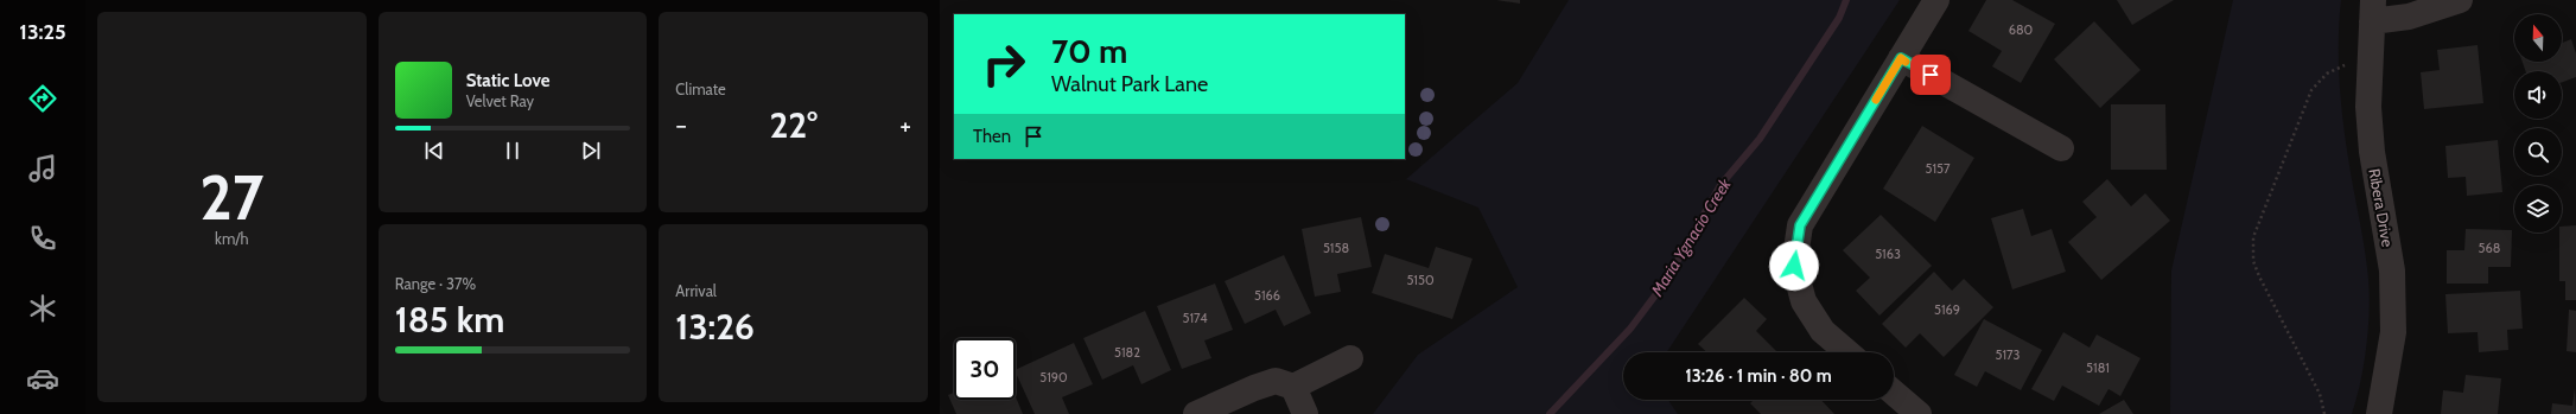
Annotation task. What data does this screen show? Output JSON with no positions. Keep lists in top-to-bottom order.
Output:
{
  "streets": {
    "street": ["Ribera Drive"]
  },
  "water": ["Maria Ygnacio Creek"],
  "house_numbers": [
    "680",
    "5157",
    "5158",
    "568",
    "5163",
    "5150",
    "5166",
    "5169",
    "5174",
    "5182",
    "5173",
    "5181",
    "5190"
  ],
  "north": "top",
  "page": {
    "tabs": "13:25",
    "tile": [
      ["27", "km/h"],
      "Climate",
      ["Range · 37%", "185 km"],
      ["Arrival", "13:26"]
    ],
    "turn": ["70 m", "Walnut Park Lane"],
    "song": ["Static Love", "Velvet Ray"],
    "heat": ["−", "22°", "+"],
    "then": "Then",
    "limit": "30",
    "trip": "13:26 · 1 min · 80 m"
  }
}
